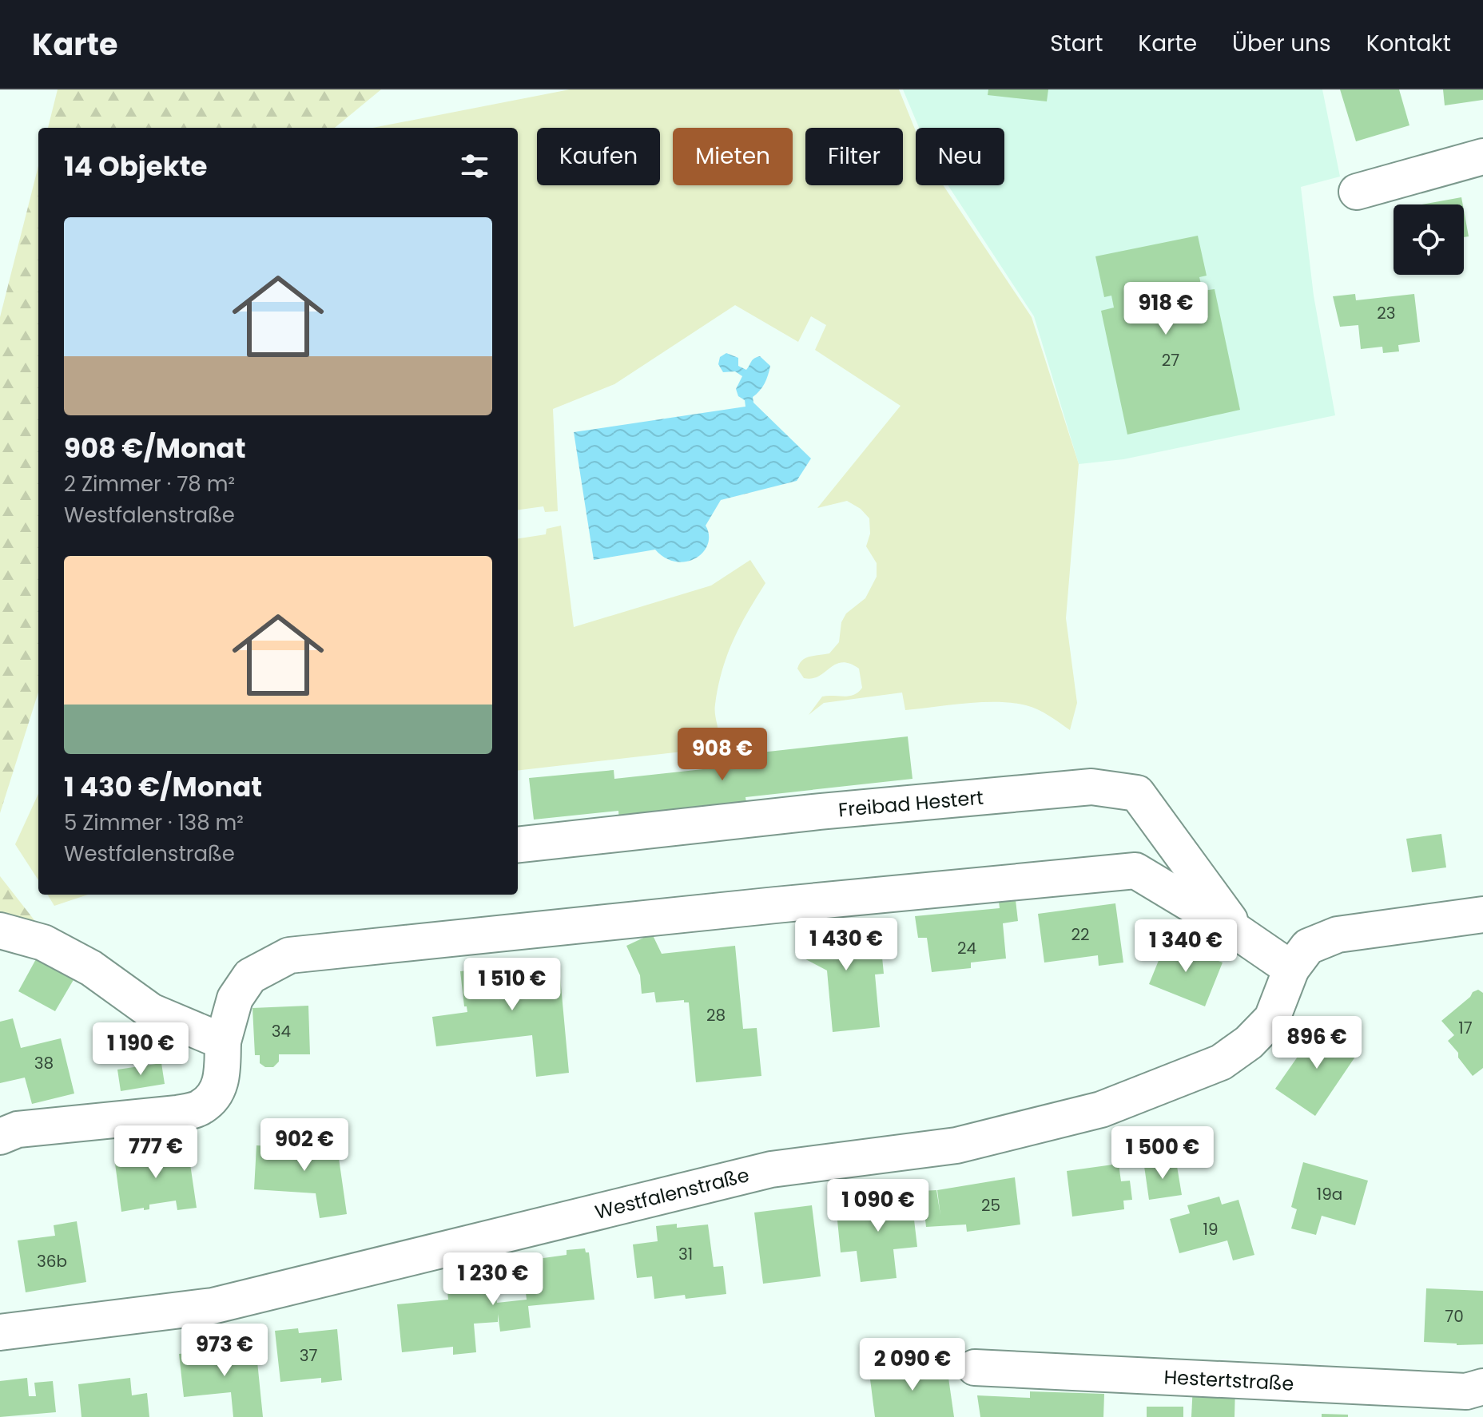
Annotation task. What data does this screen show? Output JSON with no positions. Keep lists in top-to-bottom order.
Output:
{
  "streets": {
    "street": ["Freibad Hestert", "Westfalenstraße", "Hestertstraße"]
  },
  "house_numbers": [
    "23",
    "27",
    "22",
    "24",
    "28",
    "17",
    "34",
    "38",
    "19a",
    "25",
    "19",
    "31",
    "36b",
    "70",
    "37"
  ],
  "page": {
    "header": "Karte",
    "nav": [
      "Start",
      "Karte",
      "Über uns",
      "Kontakt"
    ],
    "chip": [
      "Kaufen",
      "Mieten",
      "Filter",
      "Neu"
    ],
    "heading": "14 Objekte",
    "list": [
      {
        "name": "908 €/Monat",
        "note": "2 Zimmer · 78 m² · Westfalenstraße"
      },
      {
        "name": "1 430 €/Monat",
        "note": "5 Zimmer · 138 m² · Westfalenstraße"
      }
    ],
    "price": [
      "918 €",
      "908 €",
      "1 430 €",
      "1 340 €",
      "1 510 €",
      "896 €",
      "1 190 €",
      "902 €",
      "777 €",
      "1 500 €",
      "1 090 €",
      "1 230 €",
      "973 €",
      "2 090 €"
    ]
  }
}
